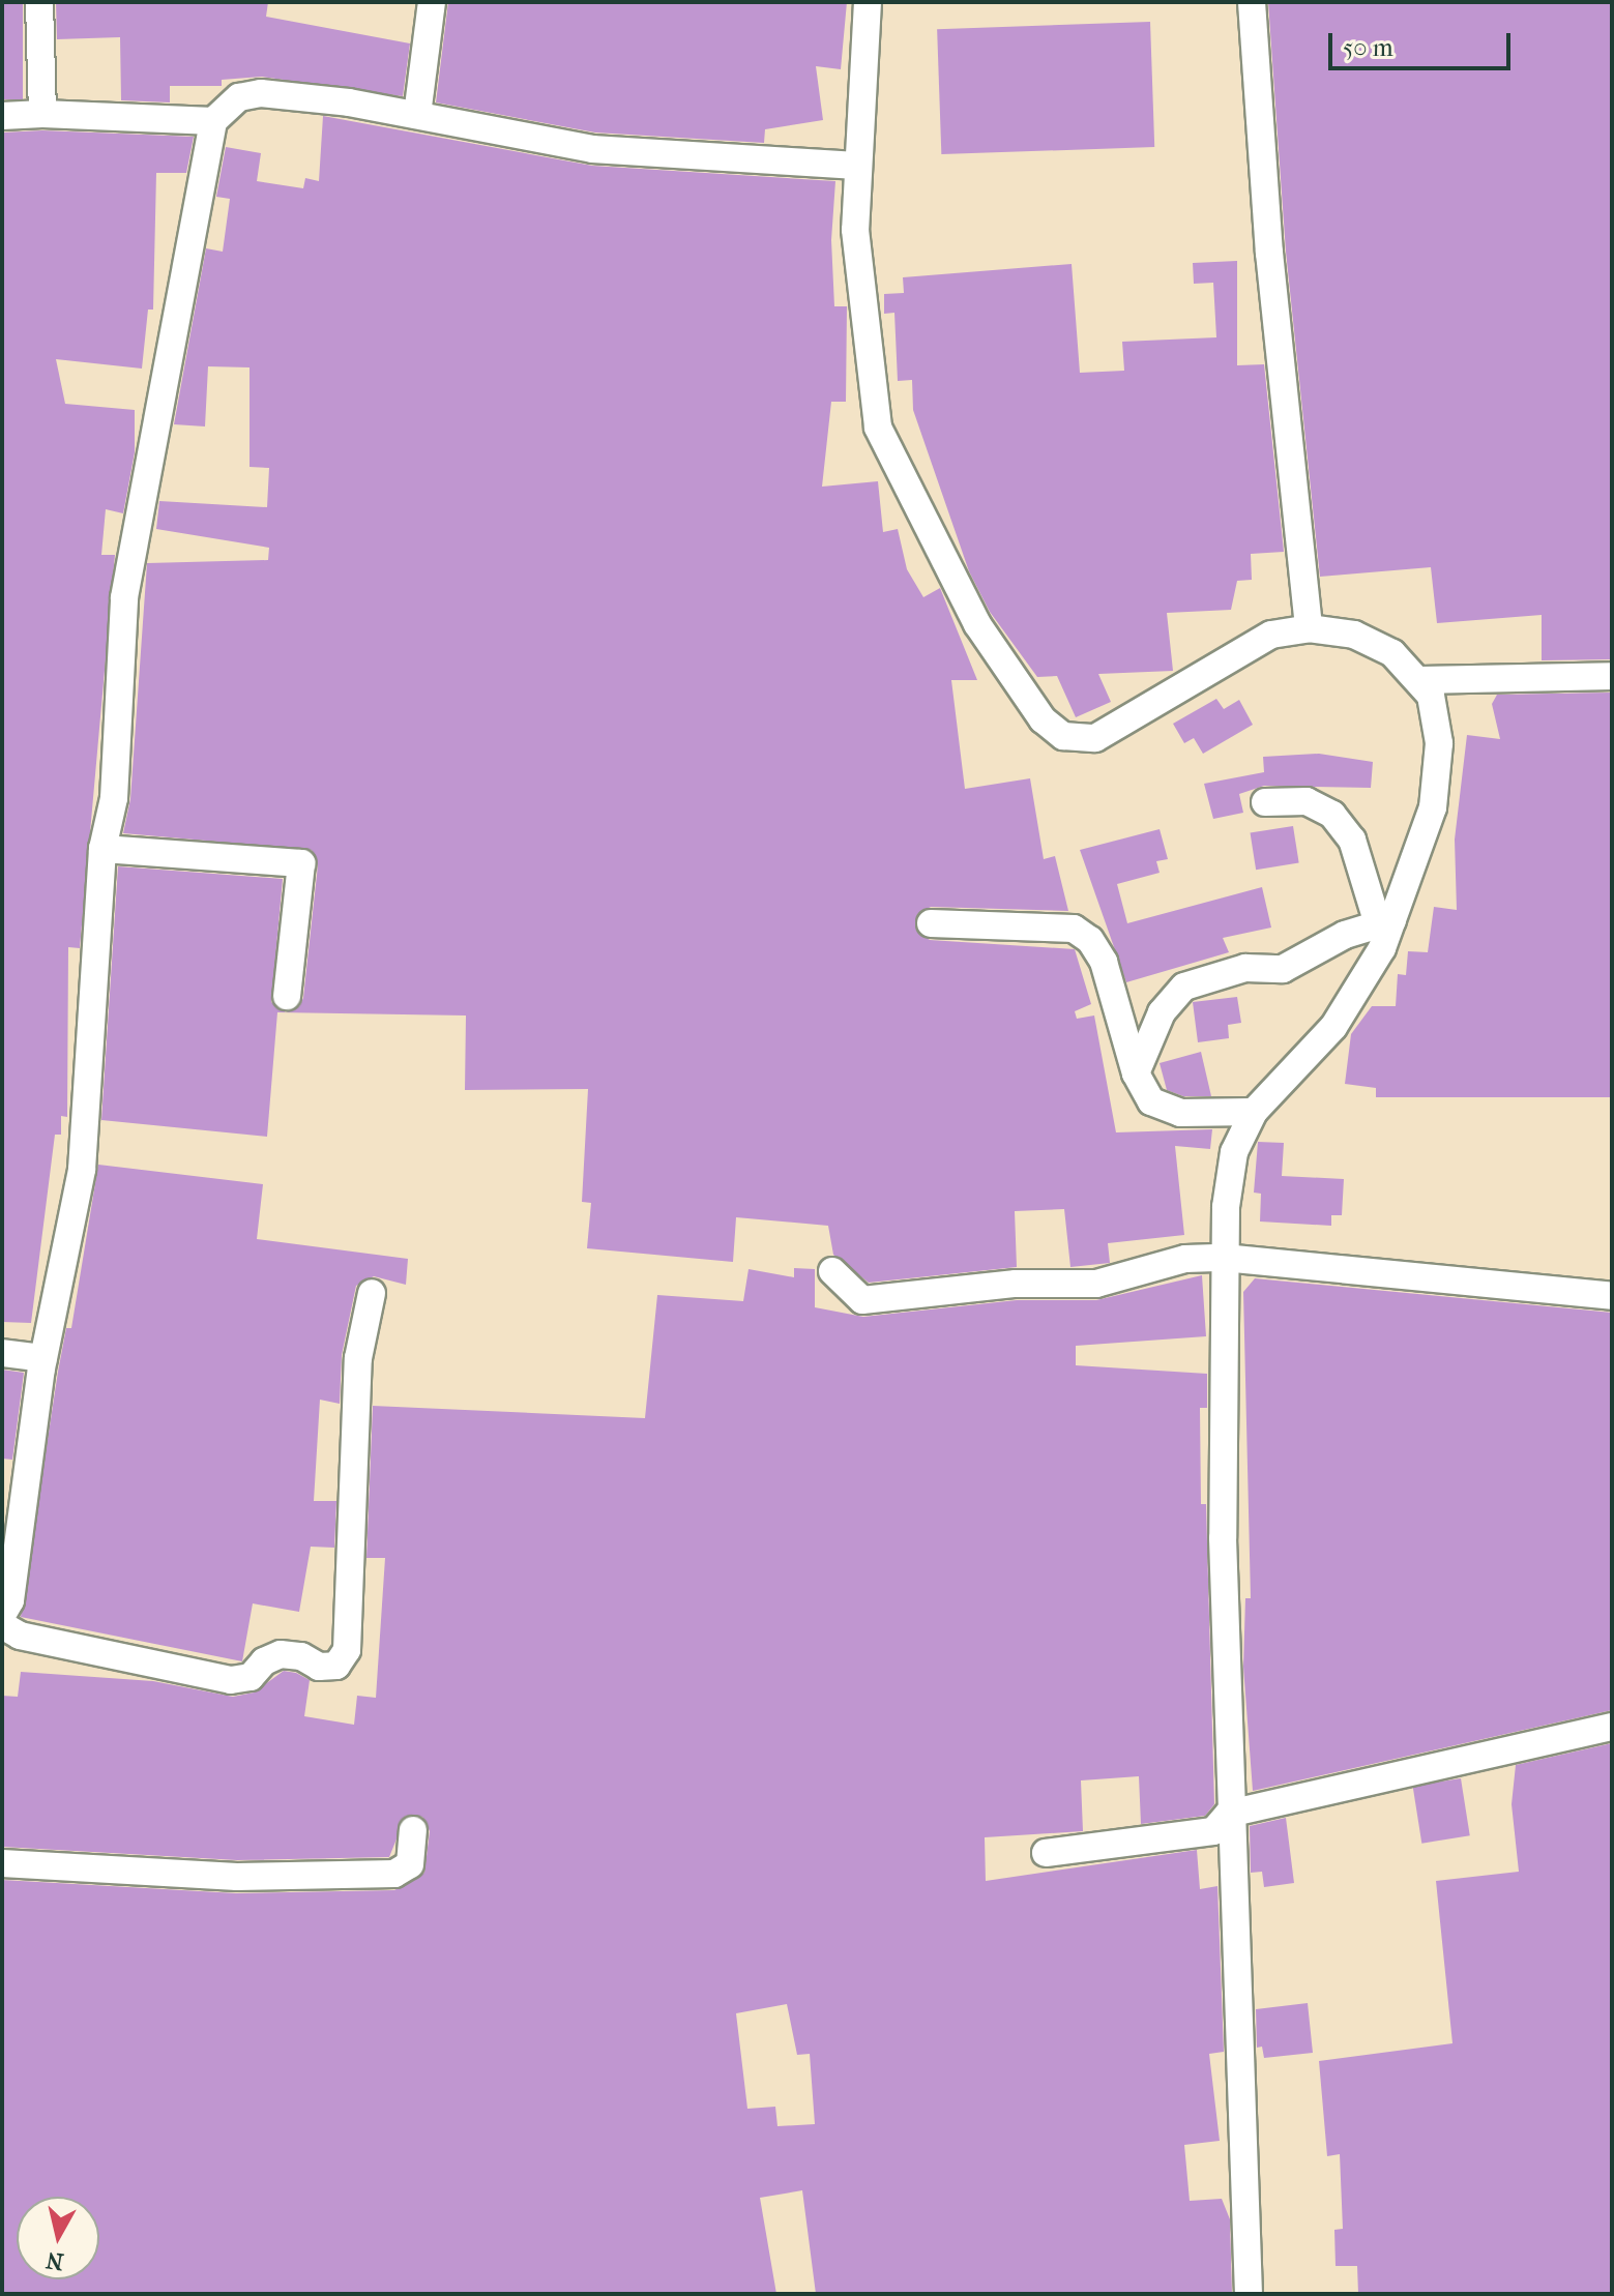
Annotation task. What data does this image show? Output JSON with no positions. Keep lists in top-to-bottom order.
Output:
{
  "scale_bar": "50 m",
  "north": "bottom"
}
